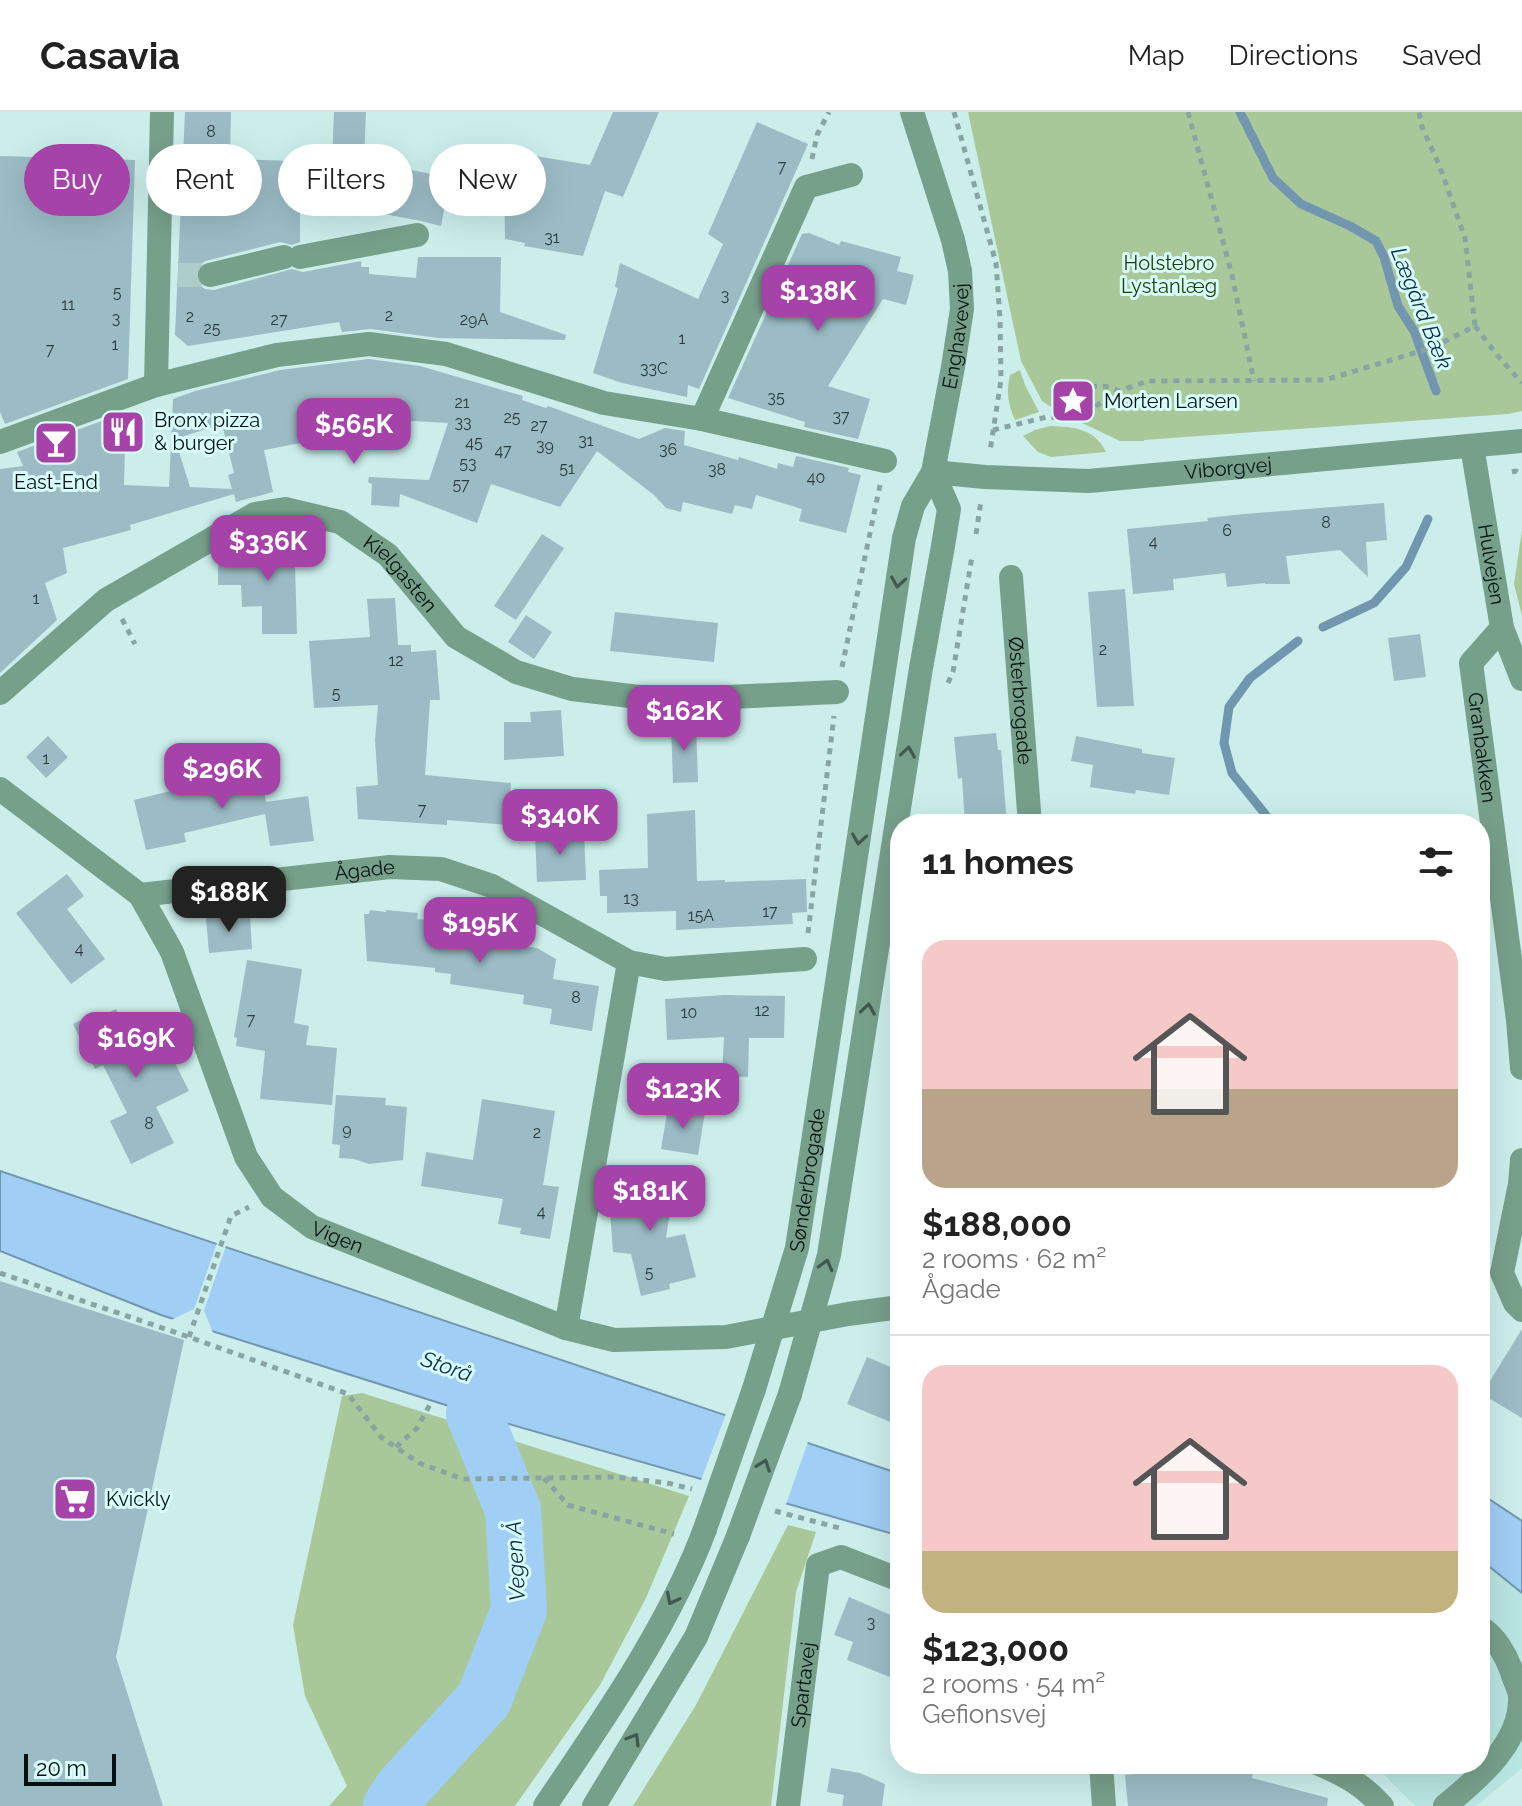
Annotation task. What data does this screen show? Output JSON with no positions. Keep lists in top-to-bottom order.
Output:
{
  "streets": {
    "street": [
      "Enghavevej",
      "Viborgvej",
      "Hulvejen",
      "Kielgasten",
      "Østerbrogade",
      "Granbakken",
      "Ågade",
      "Sønderbrogade",
      "Vigen",
      "Spartavej"
    ]
  },
  "crossings": [
    ["Enghavevej", "Viborgvej"],
    ["Enghavevej", "Sønderbrogade"],
    ["Viborgvej", "Hulvejen"],
    ["Viborgvej", "Sønderbrogade"],
    ["Hulvejen", "Granbakken"],
    ["Ågade", "Vigen"],
    ["Sønderbrogade", "Vigen"]
  ],
  "water": ["Lægård Bæk", "Storå", "Vegen Å"],
  "parks": ["Holstebro Lystanlæg"],
  "places": {
    "place": ["Morten Larsen"],
    "restaurant": ["Bronx pizza & burger"],
    "bar": ["East-End"],
    "supermarket": ["Kvickly"]
  },
  "house_numbers": [
    "8",
    "7",
    "31",
    "5",
    "3",
    "11",
    "2",
    "2",
    "3",
    "27",
    "29A",
    "25",
    "1",
    "1",
    "7",
    "33C",
    "35",
    "21",
    "37",
    "25",
    "33",
    "27",
    "31",
    "45",
    "39",
    "36",
    "47",
    "53",
    "51",
    "38",
    "40",
    "57",
    "8",
    "6",
    "4",
    "1",
    "2",
    "12",
    "5",
    "1",
    "7",
    "13",
    "17",
    "15A",
    "4",
    "8",
    "12",
    "10",
    "7",
    "8",
    "9",
    "2",
    "4",
    "5",
    "3"
  ],
  "scale_bar": "20 m",
  "page": {
    "header": "Casavia",
    "nav": ["Map", "Directions", "Saved"],
    "chip": [
      "Buy",
      "Rent",
      "Filters",
      "New"
    ],
    "price": [
      "$138K",
      "$565K",
      "$336K",
      "$162K",
      "$296K",
      "$340K",
      "$188K",
      "$195K",
      "$169K",
      "$123K",
      "$181K"
    ],
    "heading": "11 homes",
    "list": [
      {
        "name": "$188,000",
        "note": "2 rooms · 62 m² · Ågade"
      },
      {
        "name": "$123,000",
        "note": "2 rooms · 54 m² · Gefionsvej"
      }
    ],
    "scale": "20 m"
  }
}
